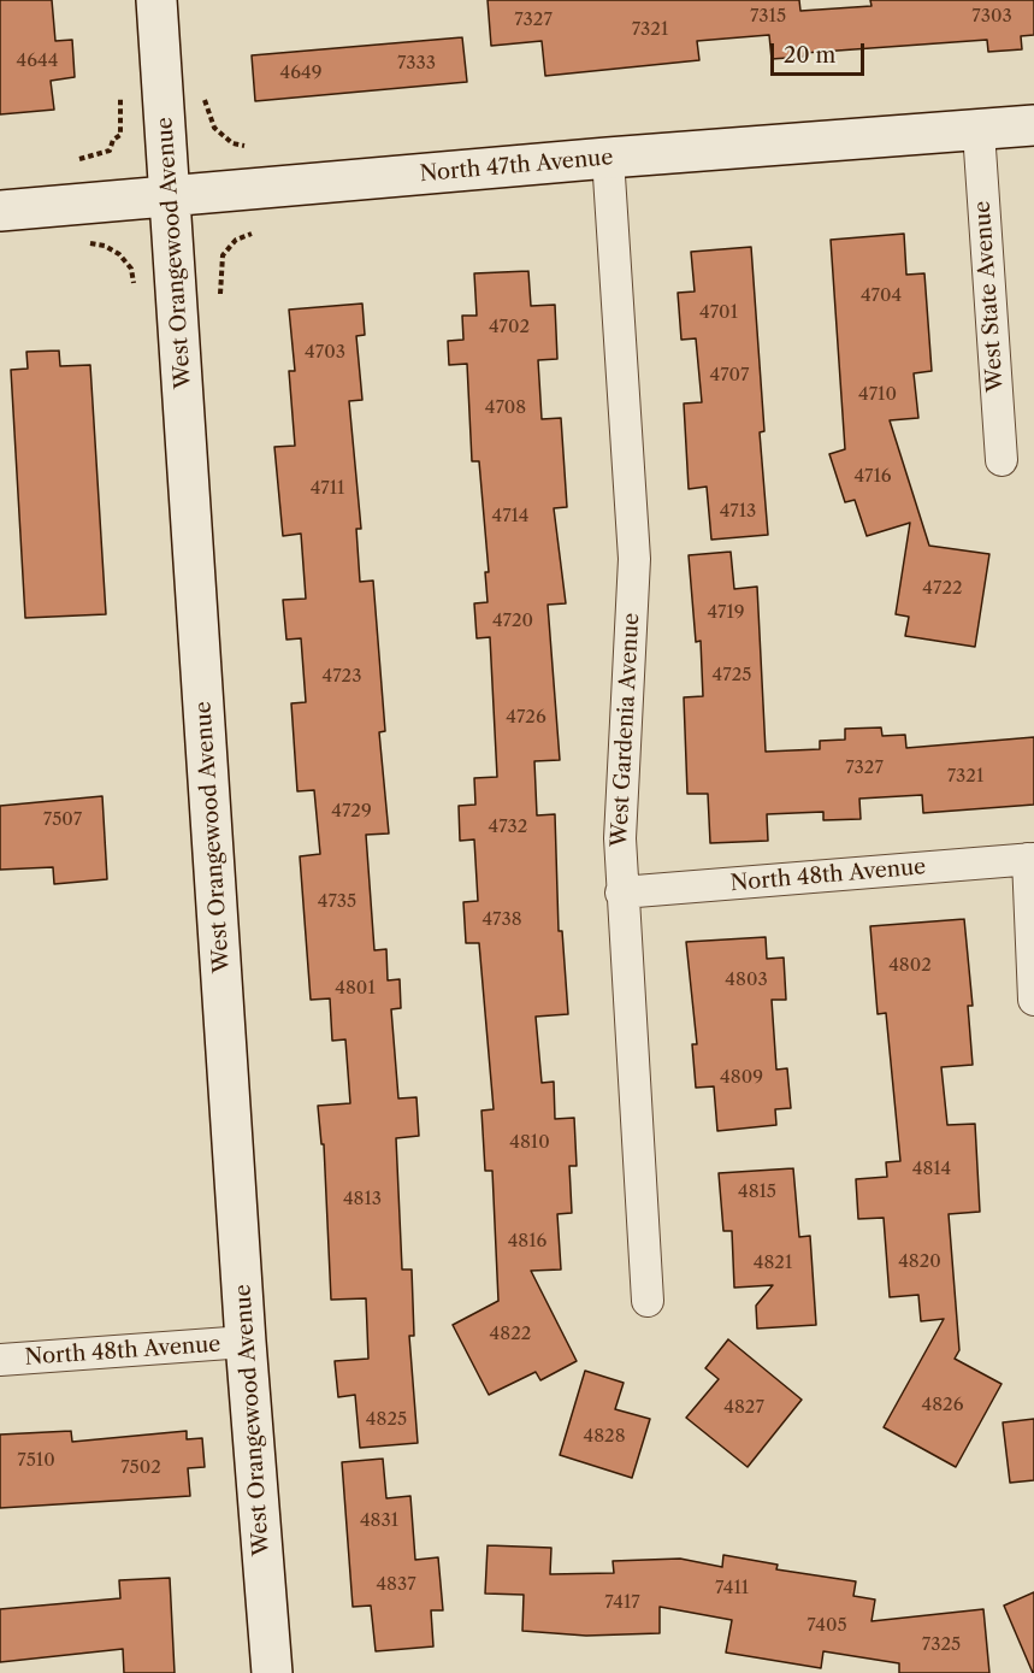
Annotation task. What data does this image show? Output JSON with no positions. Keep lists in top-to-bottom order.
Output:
{
  "streets": {
    "street": [
      "North 47th Avenue",
      "West Orangewood Avenue",
      "West State Avenue",
      "West Gardenia Avenue",
      "North 48th Avenue"
    ]
  },
  "crossings": [
    ["North 47th Avenue", "West Orangewood Avenue"],
    ["North 47th Avenue", "West State Avenue"],
    ["North 47th Avenue", "West Gardenia Avenue"],
    ["West Orangewood Avenue", "North 48th Avenue"],
    ["West Gardenia Avenue", "North 48th Avenue"]
  ],
  "house_numbers": [
    "7315",
    "7303",
    "7327",
    "7321",
    "4644",
    "7333",
    "4649",
    "4704",
    "4701",
    "4702",
    "4703",
    "4707",
    "4710",
    "4708",
    "4716",
    "4711",
    "4713",
    "4714",
    "4722",
    "4719",
    "4720",
    "4725",
    "4723",
    "4726",
    "7327",
    "7321",
    "4729",
    "7507",
    "4732",
    "4735",
    "4738",
    "4802",
    "4803",
    "4801",
    "4809",
    "4810",
    "4814",
    "4815",
    "4813",
    "4816",
    "4820",
    "4821",
    "4822",
    "4826",
    "4827",
    "4825",
    "4828",
    "7510",
    "7502",
    "4831",
    "4837",
    "7411",
    "7417",
    "7405",
    "7325"
  ],
  "scale_bar": "20 m"
}
